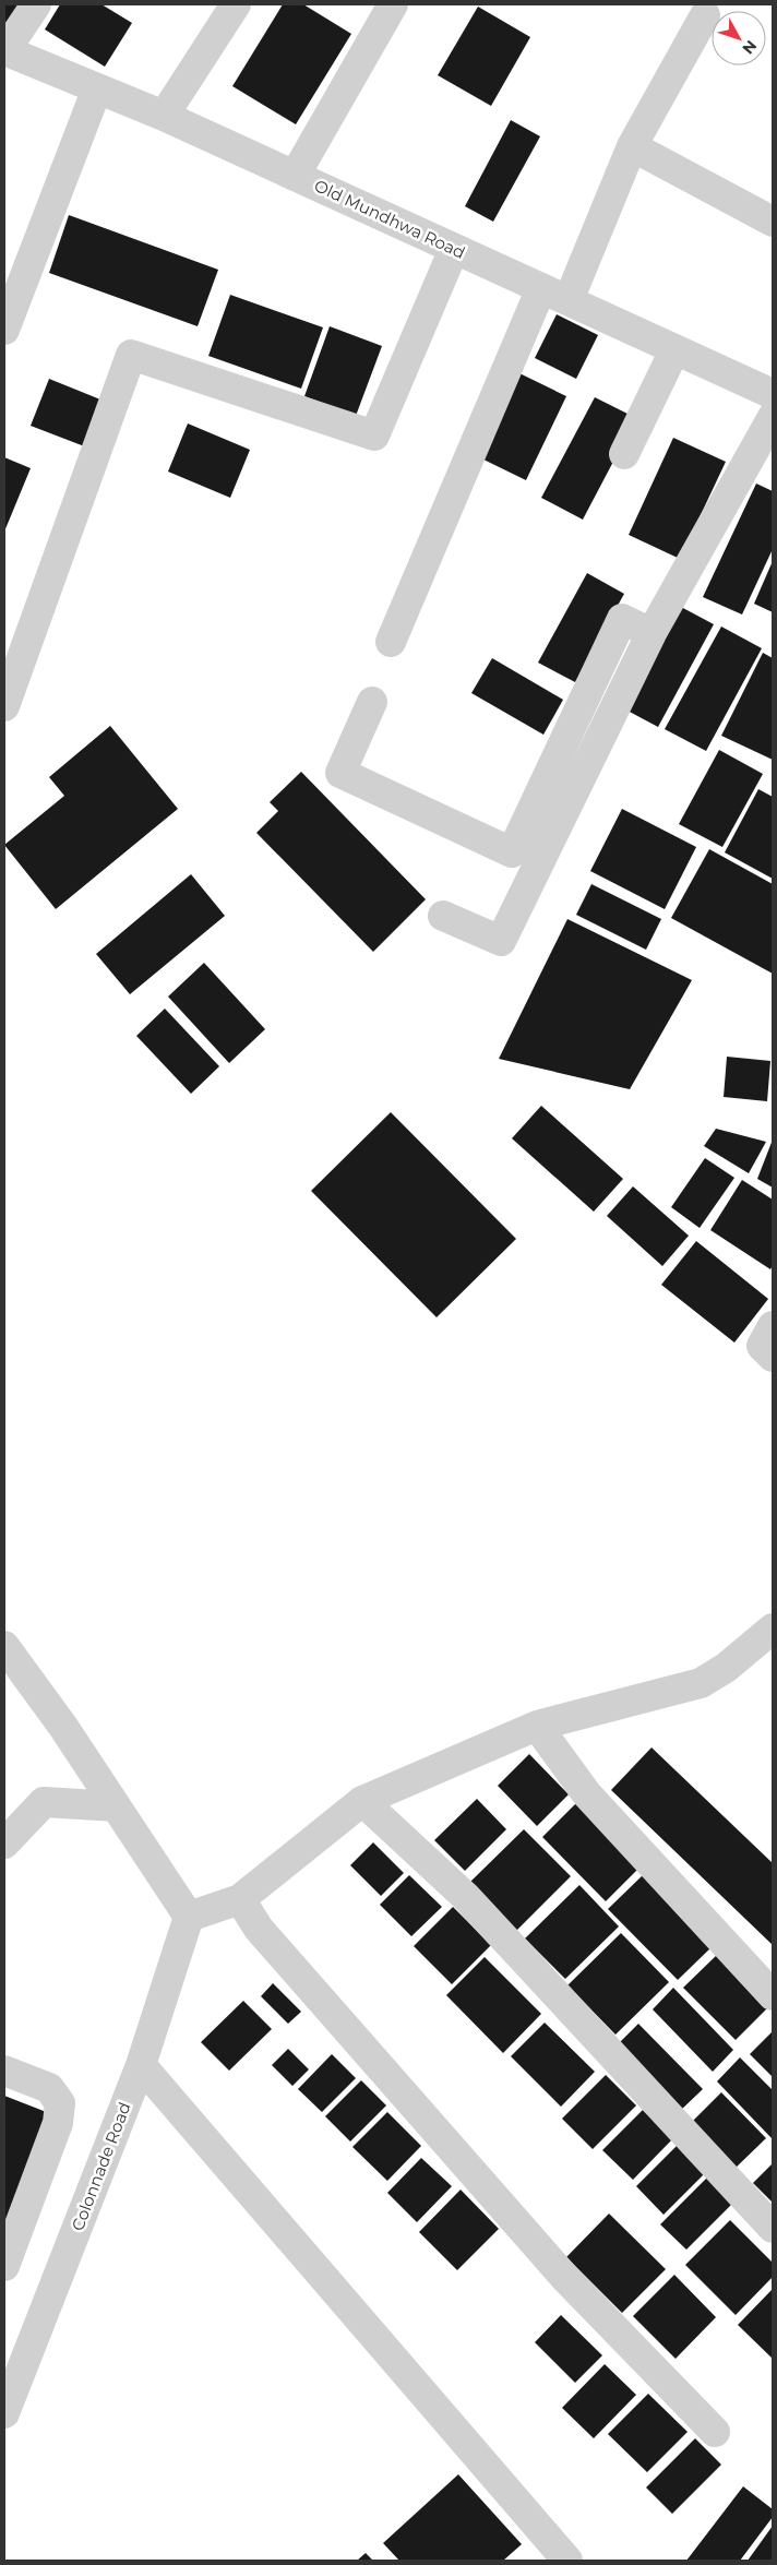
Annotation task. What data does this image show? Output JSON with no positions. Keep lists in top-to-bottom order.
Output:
{
  "streets": {
    "street": ["Old Mundhwa Road", "Colonnade Road"]
  },
  "north": "bottom right"
}
